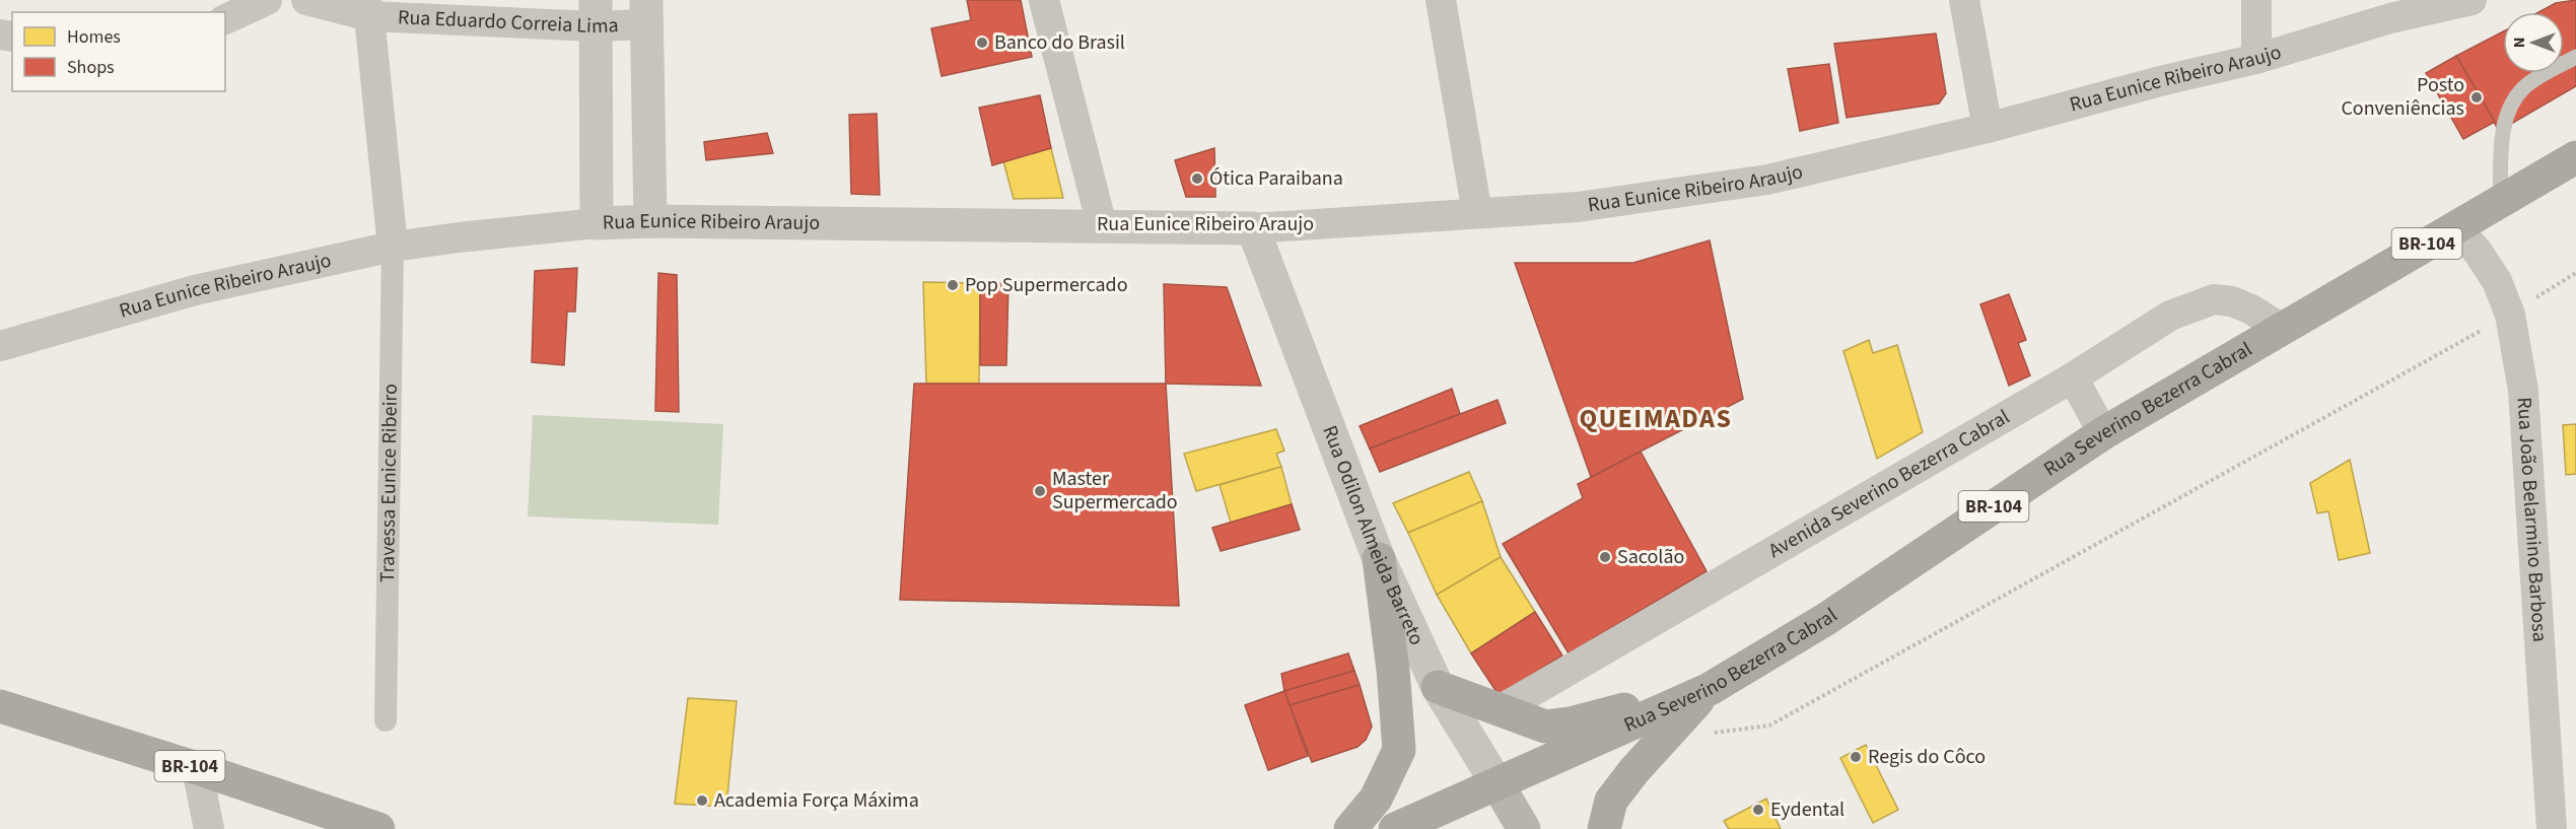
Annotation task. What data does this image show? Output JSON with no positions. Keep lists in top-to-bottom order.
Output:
{
  "streets": {
    "highway": ["BR-104", "Rua Severino Bezerra Cabral"],
    "main road": ["Rua Odilon Almeida Barreto"],
    "street": [
      "Rua Eduardo Correia Lima",
      "Rua Eunice Ribeiro Araujo",
      "Travessa Eunice Ribeiro",
      "Avenida Severino Bezerra Cabral",
      "Rua João Belarmino Barbosa"
    ]
  },
  "crossings": [
    ["Rua Eunice Ribeiro Araujo", "Travessa Eunice Ribeiro"],
    ["Rua Eunice Ribeiro Araujo", "Rua Odilon Almeida Barreto"],
    ["BR-104", "Rua Severino Bezerra Cabral"],
    ["BR-104", "Rua Odilon Almeida Barreto"],
    ["Rua Severino Bezerra Cabral", "Avenida Severino Bezerra Cabral"],
    ["Rua Severino Bezerra Cabral", "Rua João Belarmino Barbosa"],
    ["Rua Severino Bezerra Cabral", "Rua Odilon Almeida Barreto"]
  ],
  "districts": ["QUEIMADAS"],
  "places": [
    "Banco do Brasil",
    "Posto Conveniências",
    "Ótica Paraibana",
    "Pop Supermercado",
    "Master Supermercado",
    "Sacolão",
    "Regis do Côco",
    "Academia Força Máxima",
    "Eydental"
  ],
  "legend": ["Homes", "Shops"],
  "north": "left"
}
